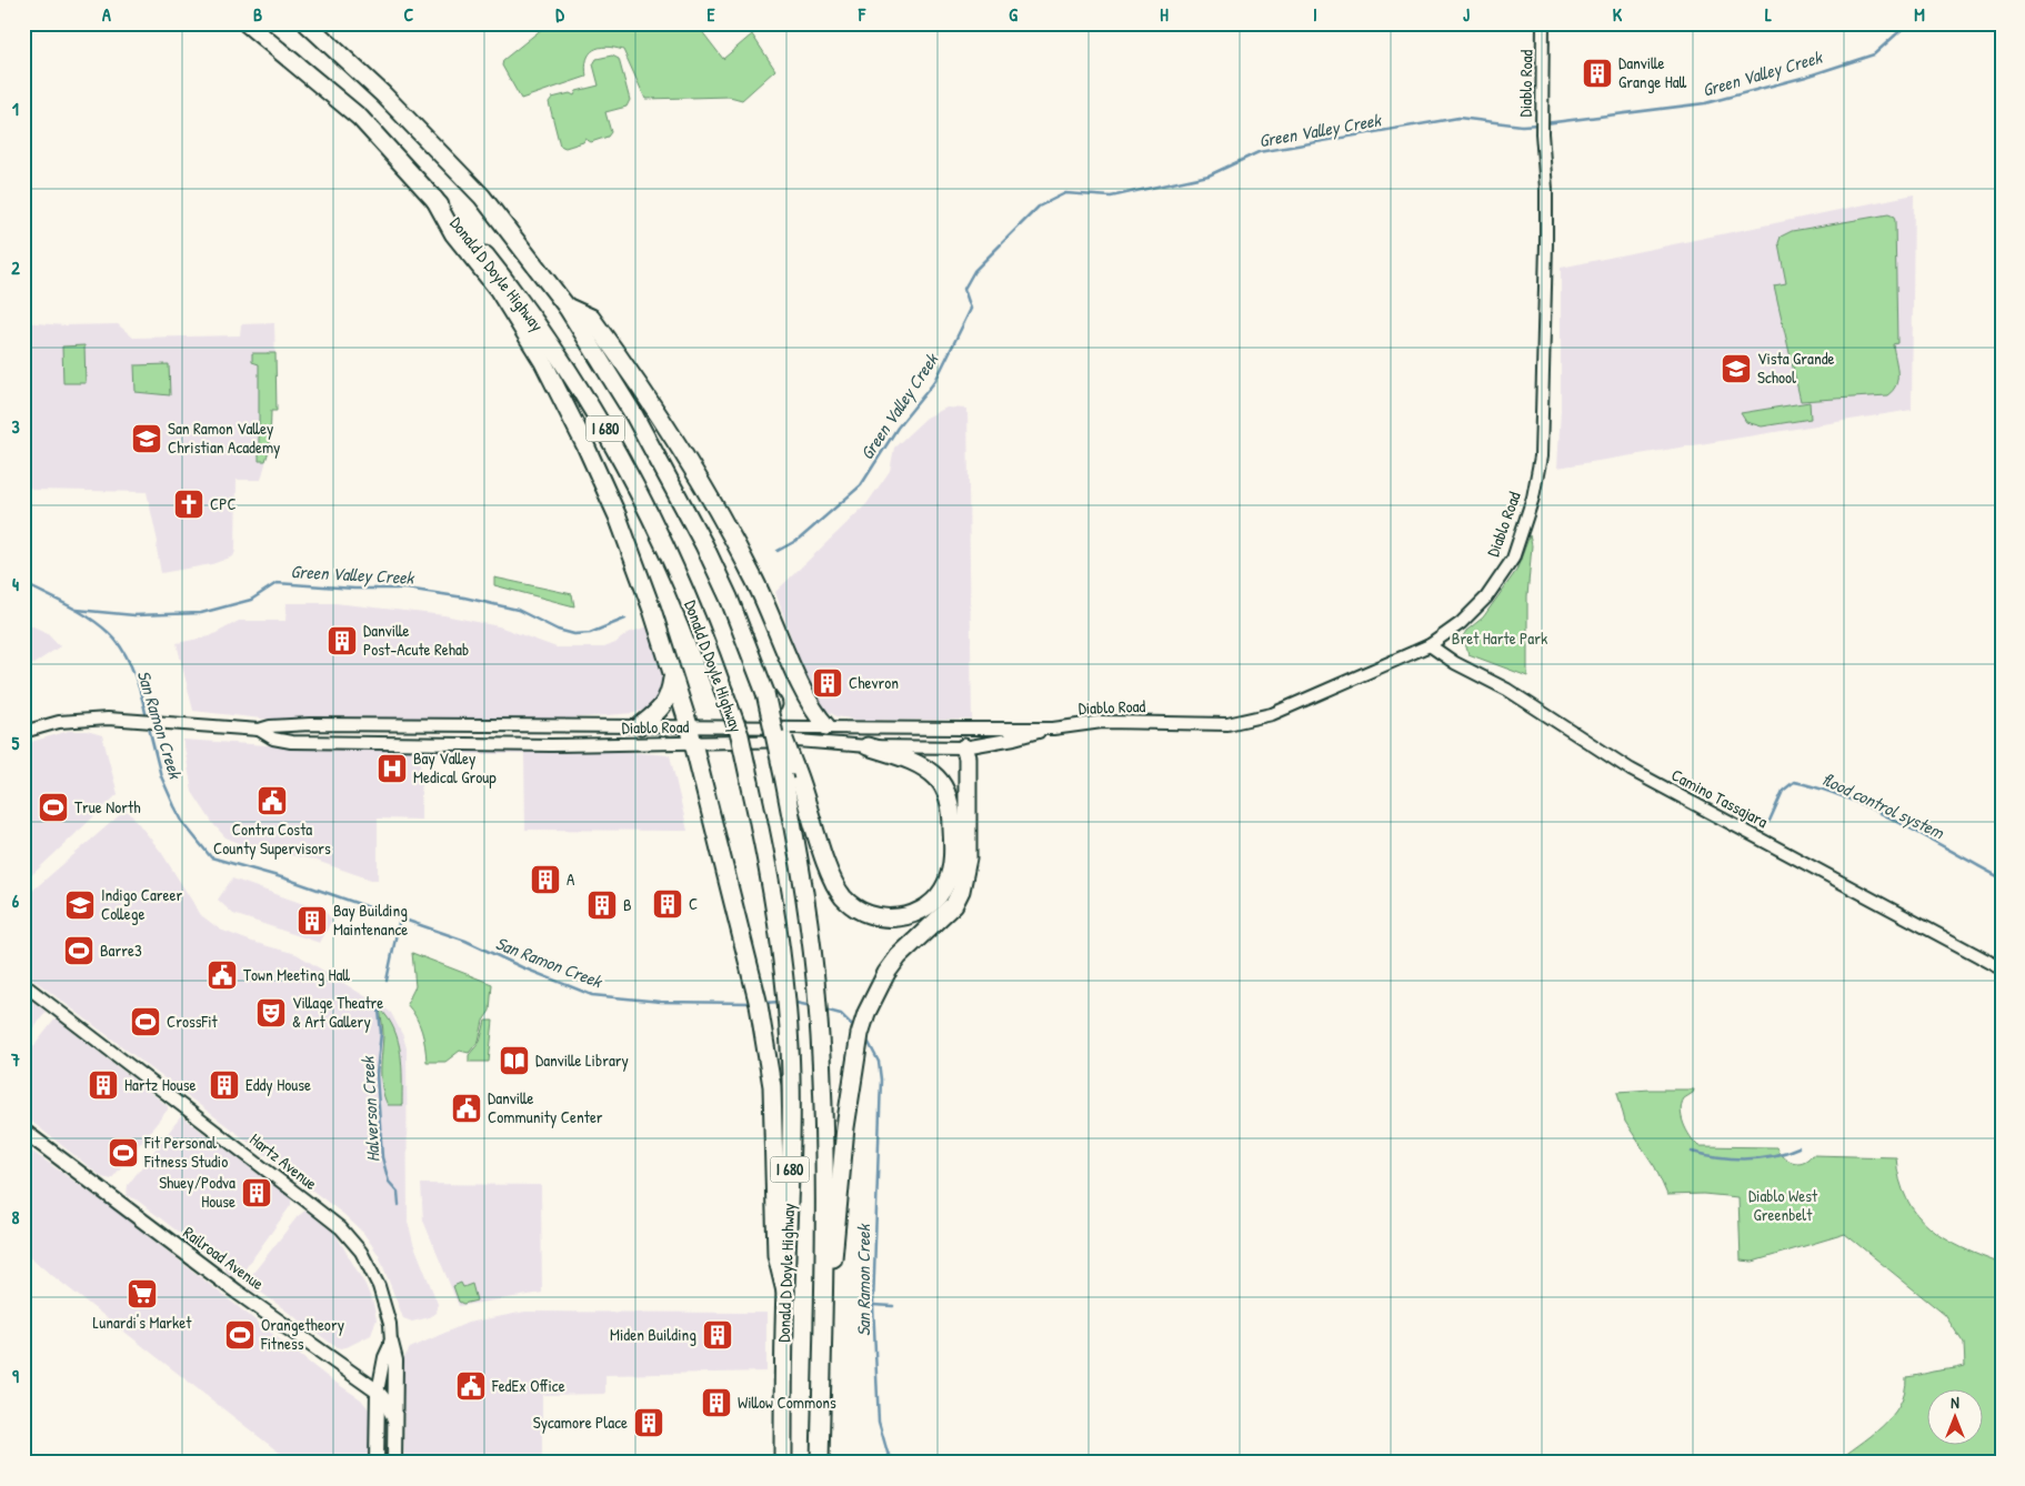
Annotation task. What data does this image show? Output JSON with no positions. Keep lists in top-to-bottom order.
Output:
{
  "streets": {
    "highway": ["Donald D Doyle Highway", "I 680"],
    "main road": ["Railroad Avenue"],
    "street": ["Diablo Road", "Camino Tassajara", "Hartz Avenue"]
  },
  "crossings": [
    ["Diablo Road", "Camino Tassajara"]
  ],
  "water": [
    "Green Valley Creek",
    "San Ramon Creek",
    "flood control system",
    "Halverson Creek"
  ],
  "parks": ["Bret Harte Park", "Diablo West Greenbelt"],
  "places": {
    "building": [
      "Danville Grange Hall",
      "Danville Post-Acute Rehab",
      "Chevron",
      "A",
      "C",
      "B",
      "Bay Building Maintenance",
      "Hartz House",
      "Eddy House",
      "Shuey/Podva House",
      "Miden Building",
      "Willow Commons",
      "Sycamore Place"
    ],
    "school or university": ["Vista Grande School", "San Ramon Valley Christian Academy", "Indigo Career College"],
    "church": ["CPC"],
    "hospital": ["Bay Valley Medical Group"],
    "public building": [
      "Contra Costa County Supervisors",
      "Town Meeting Hall",
      "Danville Community Center",
      "FedEx Office"
    ],
    "sports": [
      "True North",
      "Barre3",
      "CrossFit",
      "Fit Personal Fitness Studio",
      "Orangetheory Fitness"
    ],
    "theatre": ["Village Theatre & Art Gallery"],
    "library": ["Danville Library"],
    "supermarket": ["Lunardi's Market"]
  },
  "north": "top",
  "grid": {
    "columns": [
      "A",
      "B",
      "C",
      "D",
      "E",
      "F",
      "G",
      "H",
      "I",
      "J",
      "K",
      "L",
      "M"
    ],
    "rows": [
      "1",
      "2",
      "3",
      "4",
      "5",
      "6",
      "7",
      "8",
      "9"
    ]
  }
}
